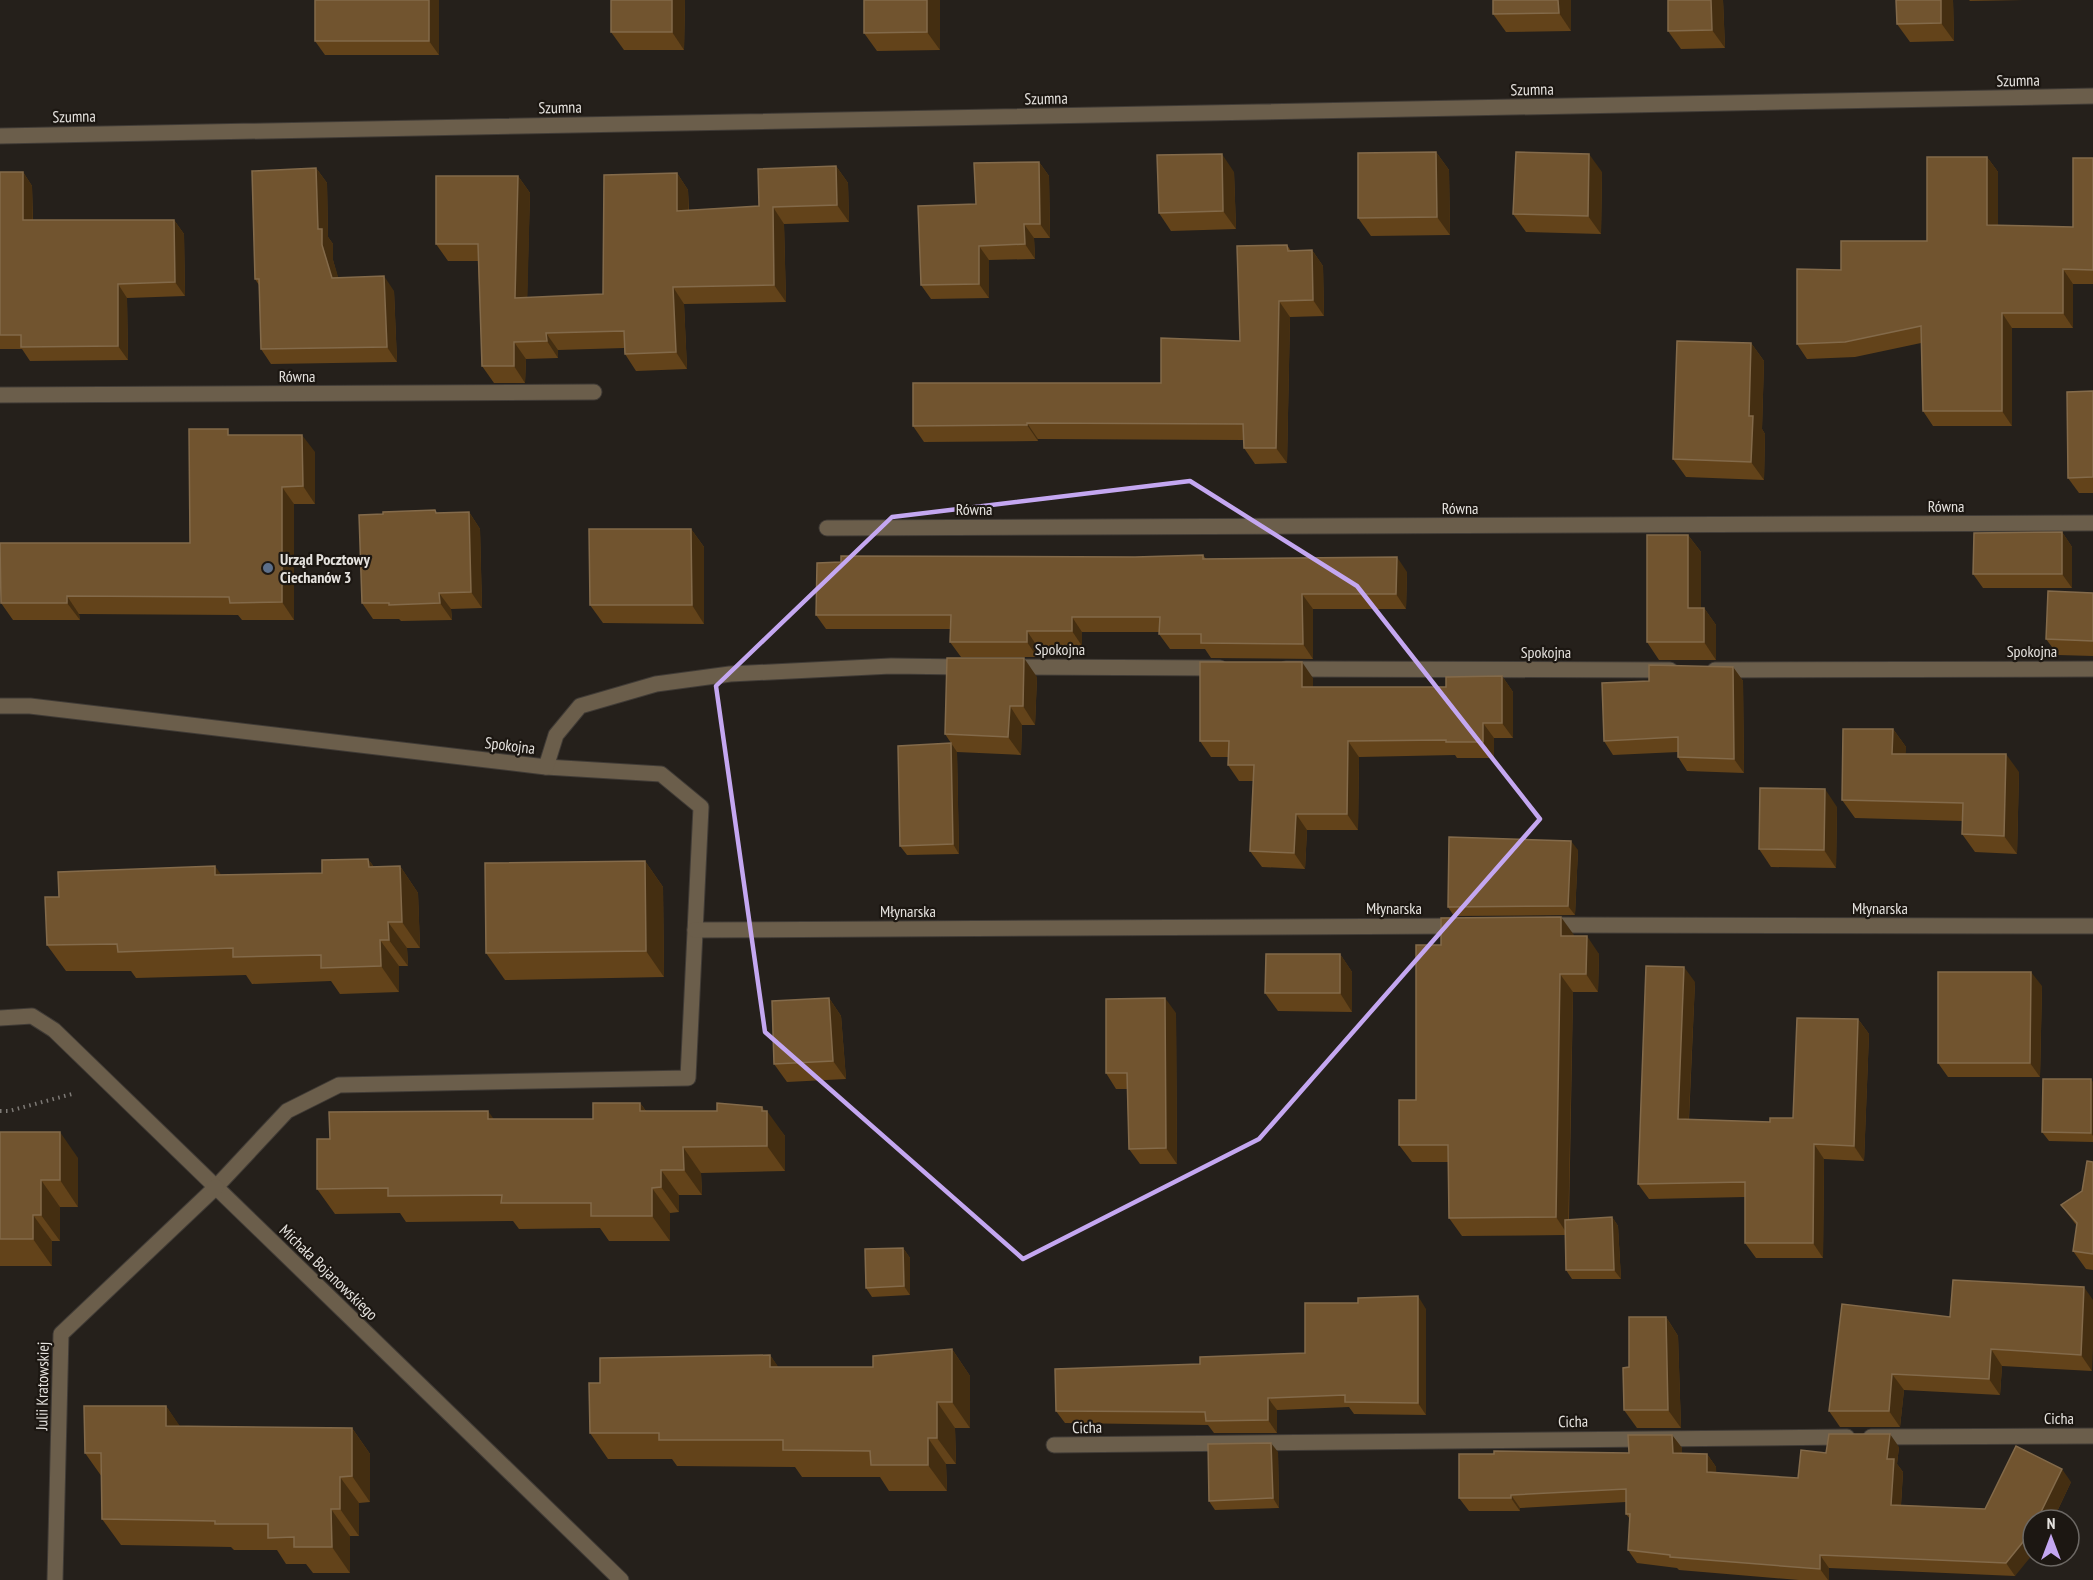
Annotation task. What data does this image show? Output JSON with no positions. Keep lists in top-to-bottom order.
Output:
{
  "streets": {
    "street": [
      "Szumna",
      "Równa",
      "Spokojna",
      "Młynarska",
      "Michała Bojanowskiego",
      "Julii Kratowskiej",
      "Cicha"
    ]
  },
  "crossings": [
    ["Młynarska", "Julii Kratowskiej"],
    ["Michała Bojanowskiego", "Julii Kratowskiej"]
  ],
  "places": ["Urząd Pocztowy Ciechanów 3"],
  "north": "top"
}
